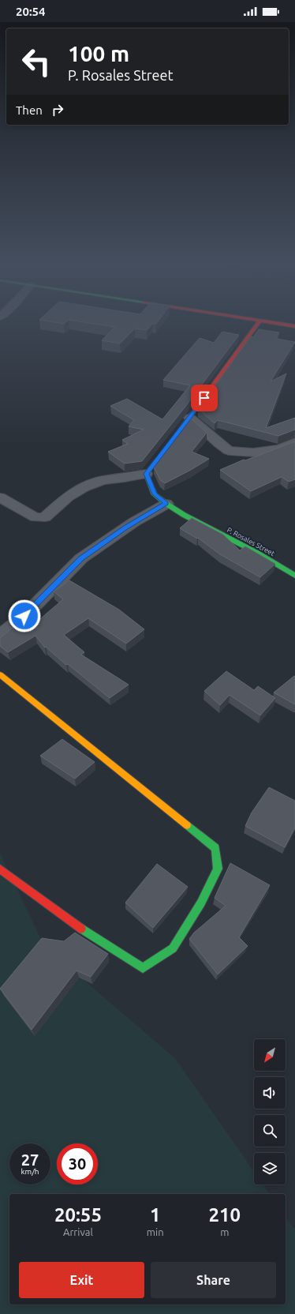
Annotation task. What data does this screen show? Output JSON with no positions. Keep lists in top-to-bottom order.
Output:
{
  "streets": {
    "street": ["P. Rosales Street"]
  },
  "north": "bottom left",
  "page": {
    "status": "20:54",
    "turn": ["100 m", "P. Rosales Street"],
    "then": "Then",
    "speed": "27 km/h",
    "limit": "30",
    "eta": [
      "20:55",
      "Arrival",
      "1",
      "min",
      "210",
      "m"
    ],
    "buttons": ["Exit", "Share"]
  }
}
